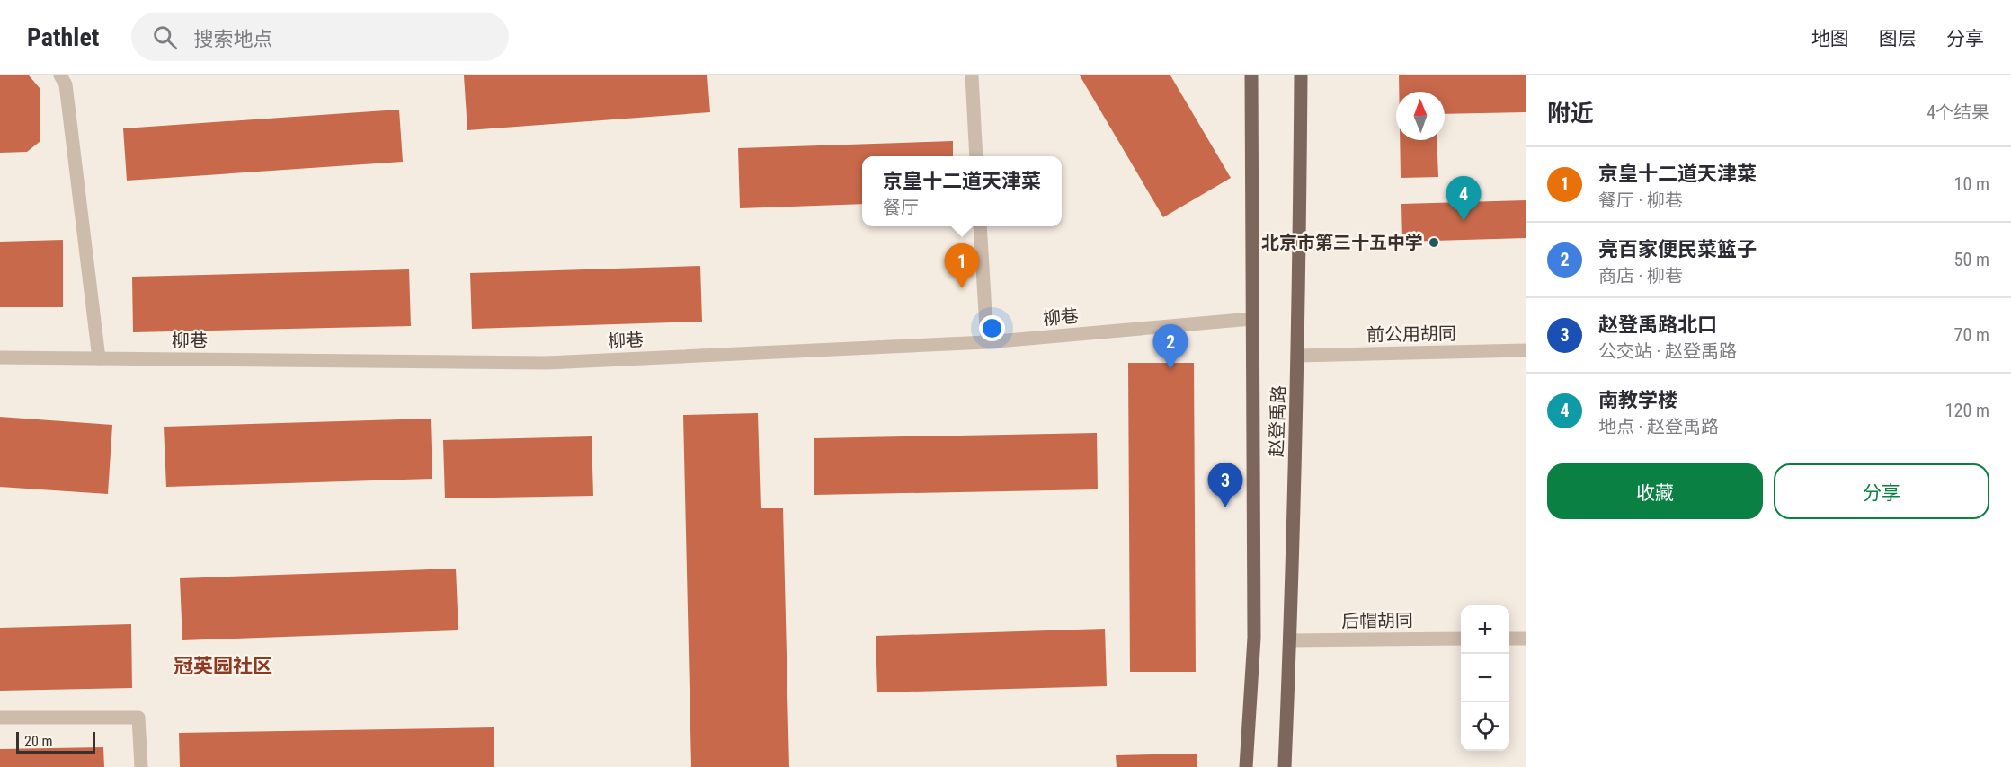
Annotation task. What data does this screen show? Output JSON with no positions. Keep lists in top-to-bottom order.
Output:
{
  "streets": {
    "main road": ["赵登禹路"],
    "street": ["柳巷", "前公用胡同", "后帽胡同"]
  },
  "crossings": [
    ["柳巷", "赵登禹路"],
    ["前公用胡同", "赵登禹路"],
    ["赵登禹路", "后帽胡同"]
  ],
  "districts": ["冠英园社区"],
  "places": ["北京市第三十五中学"],
  "scale_bar": "20 m",
  "north": "top",
  "page": {
    "header": "Pathlet",
    "search": "搜索地点",
    "nav": ["地图", "图层", "分享"],
    "heading": ["附近", "4个结果"],
    "list": [
      {
        "mark": "1",
        "name": "京皇十二道天津菜",
        "note": "餐厅 · 柳巷",
        "value": "10 m"
      },
      {
        "mark": "2",
        "name": "亮百家便民菜篮子",
        "note": "商店 · 柳巷",
        "value": "50 m"
      },
      {
        "mark": "3",
        "name": "赵登禹路北口",
        "note": "公交站 · 赵登禹路",
        "value": "70 m"
      },
      {
        "mark": "4",
        "name": "南教学楼",
        "note": "地点 · 赵登禹路",
        "value": "120 m"
      }
    ],
    "popup": ["京皇十二道天津菜", "餐厅"],
    "pins": [
      "4",
      "1",
      "2",
      "3"
    ],
    "buttons": ["收藏", "分享"],
    "map_buttons": ["+", "−"],
    "scale": "20 m"
  }
}
